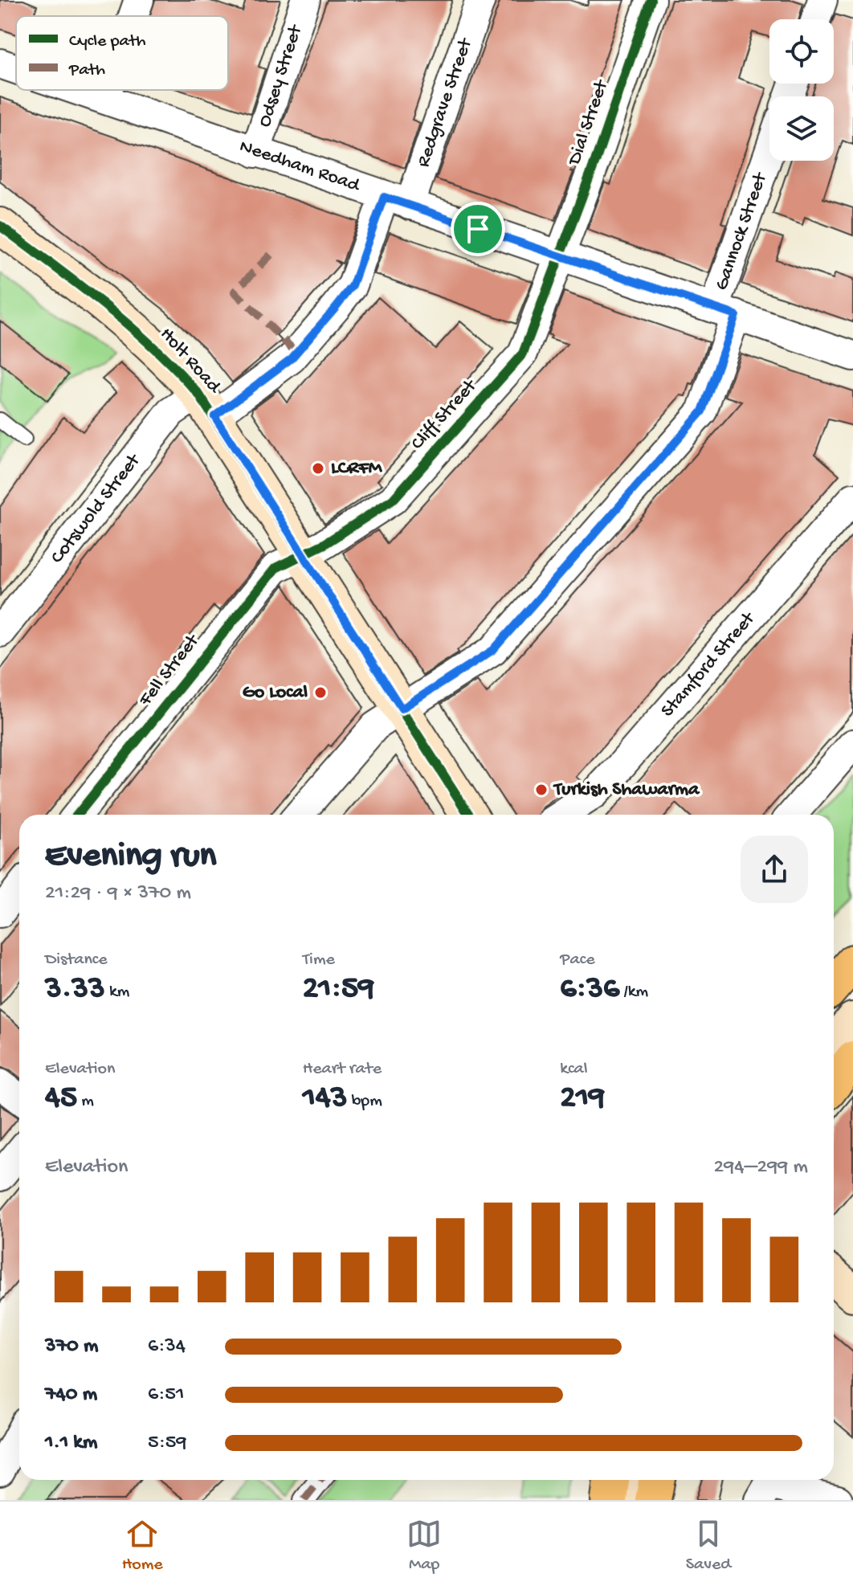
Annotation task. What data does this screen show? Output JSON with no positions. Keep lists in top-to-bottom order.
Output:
{
  "streets": {
    "main road": ["Holt Road"],
    "street": [
      "Odsey Street",
      "Redgrave Street",
      "Dial Street",
      "Needham Road",
      "Gannock Street",
      "Cliff Street",
      "Cotswold Street",
      "Stamford Street",
      "Fell Street"
    ]
  },
  "crossings": [
    ["Odsey Street", "Needham Road"],
    ["Redgrave Street", "Needham Road"],
    ["Redgrave Street", "Holt Road"],
    ["Redgrave Street", "Cotswold Street"],
    ["Dial Street", "Needham Road"],
    ["Dial Street", "Cliff Street"],
    ["Needham Road", "Gannock Street"],
    ["Needham Road", "Cliff Street"],
    ["Gannock Street", "Holt Road"],
    ["Holt Road", "Cliff Street"],
    ["Holt Road", "Cotswold Street"],
    ["Holt Road", "Fell Street"],
    ["Cliff Street", "Fell Street"]
  ],
  "places": ["LCRFM", "Go Local", "Turkish Shawarma"],
  "legend": ["Cycle path", "Path"],
  "page": {
    "heading": ["Evening run", "21:29 · 9 × 370 m"],
    "stats": [
      ["Distance", "3.33 km"],
      ["Time", "21:59"],
      ["Pace", "6:36 /km"],
      ["Elevation", "45 m"],
      ["Heart rate", "143 bpm"],
      ["kcal", "219"]
    ],
    "chart": ["Elevation", "294–299 m"],
    "list": [
      {
        "name": "370 m",
        "note": "6:34"
      },
      {
        "name": "740 m",
        "note": "6:51"
      },
      {
        "name": "1.1 km",
        "note": "5:59"
      }
    ],
    "tabs": ["Home", "Map", "Saved"]
  }
}
